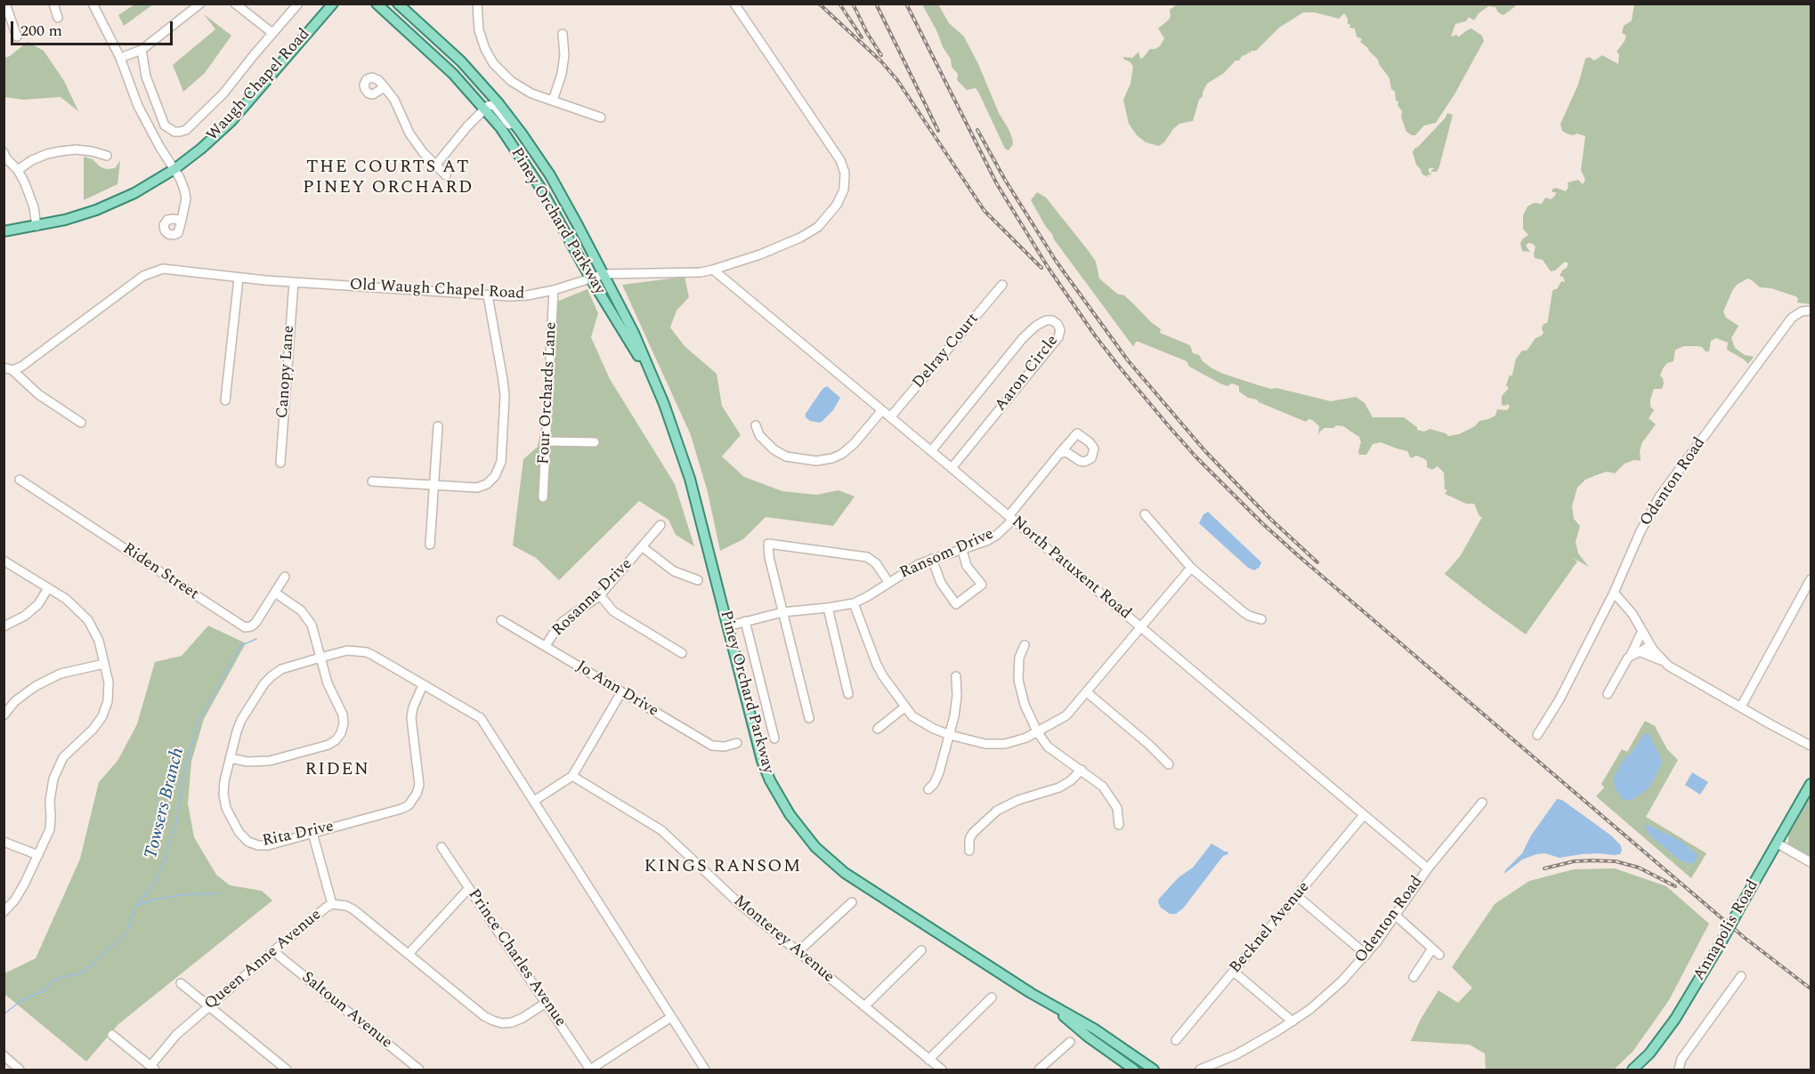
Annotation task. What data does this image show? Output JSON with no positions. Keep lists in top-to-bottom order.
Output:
{
  "streets": {
    "main road": ["Waugh Chapel Road", "Piney Orchard Parkway", "Annapolis Road"],
    "street": [
      "Old Waugh Chapel Road",
      "Delray Court",
      "Canopy Lane",
      "Aaron Circle",
      "Four Orchards Lane",
      "Odenton Road",
      "Ransom Drive",
      "North Patuxent Road",
      "Riden Street",
      "Rosanna Drive",
      "Jo Ann Drive",
      "Rita Drive",
      "Becknel Avenue",
      "Monterey Avenue",
      "Prince Charles Avenue",
      "Queen Anne Avenue",
      "Saltoun Avenue"
    ]
  },
  "crossings": [
    ["Piney Orchard Parkway", "Old Waugh Chapel Road"],
    ["Piney Orchard Parkway", "Ransom Drive"],
    ["Old Waugh Chapel Road", "Canopy Lane"],
    ["Old Waugh Chapel Road", "Four Orchards Lane"],
    ["Old Waugh Chapel Road", "North Patuxent Road"],
    ["Delray Court", "North Patuxent Road"],
    ["Aaron Circle", "North Patuxent Road"],
    ["Odenton Road", "North Patuxent Road"],
    ["Ransom Drive", "North Patuxent Road"],
    ["North Patuxent Road", "Becknel Avenue"],
    ["Rosanna Drive", "Jo Ann Drive"],
    ["Prince Charles Avenue", "Queen Anne Avenue"],
    ["Queen Anne Avenue", "Saltoun Avenue"]
  ],
  "districts": ["THE COURTS AT PINEY ORCHARD", "RIDEN", "KINGS RANSOM"],
  "water": ["Towsers Branch"],
  "scale_bar": "200 m"
}
